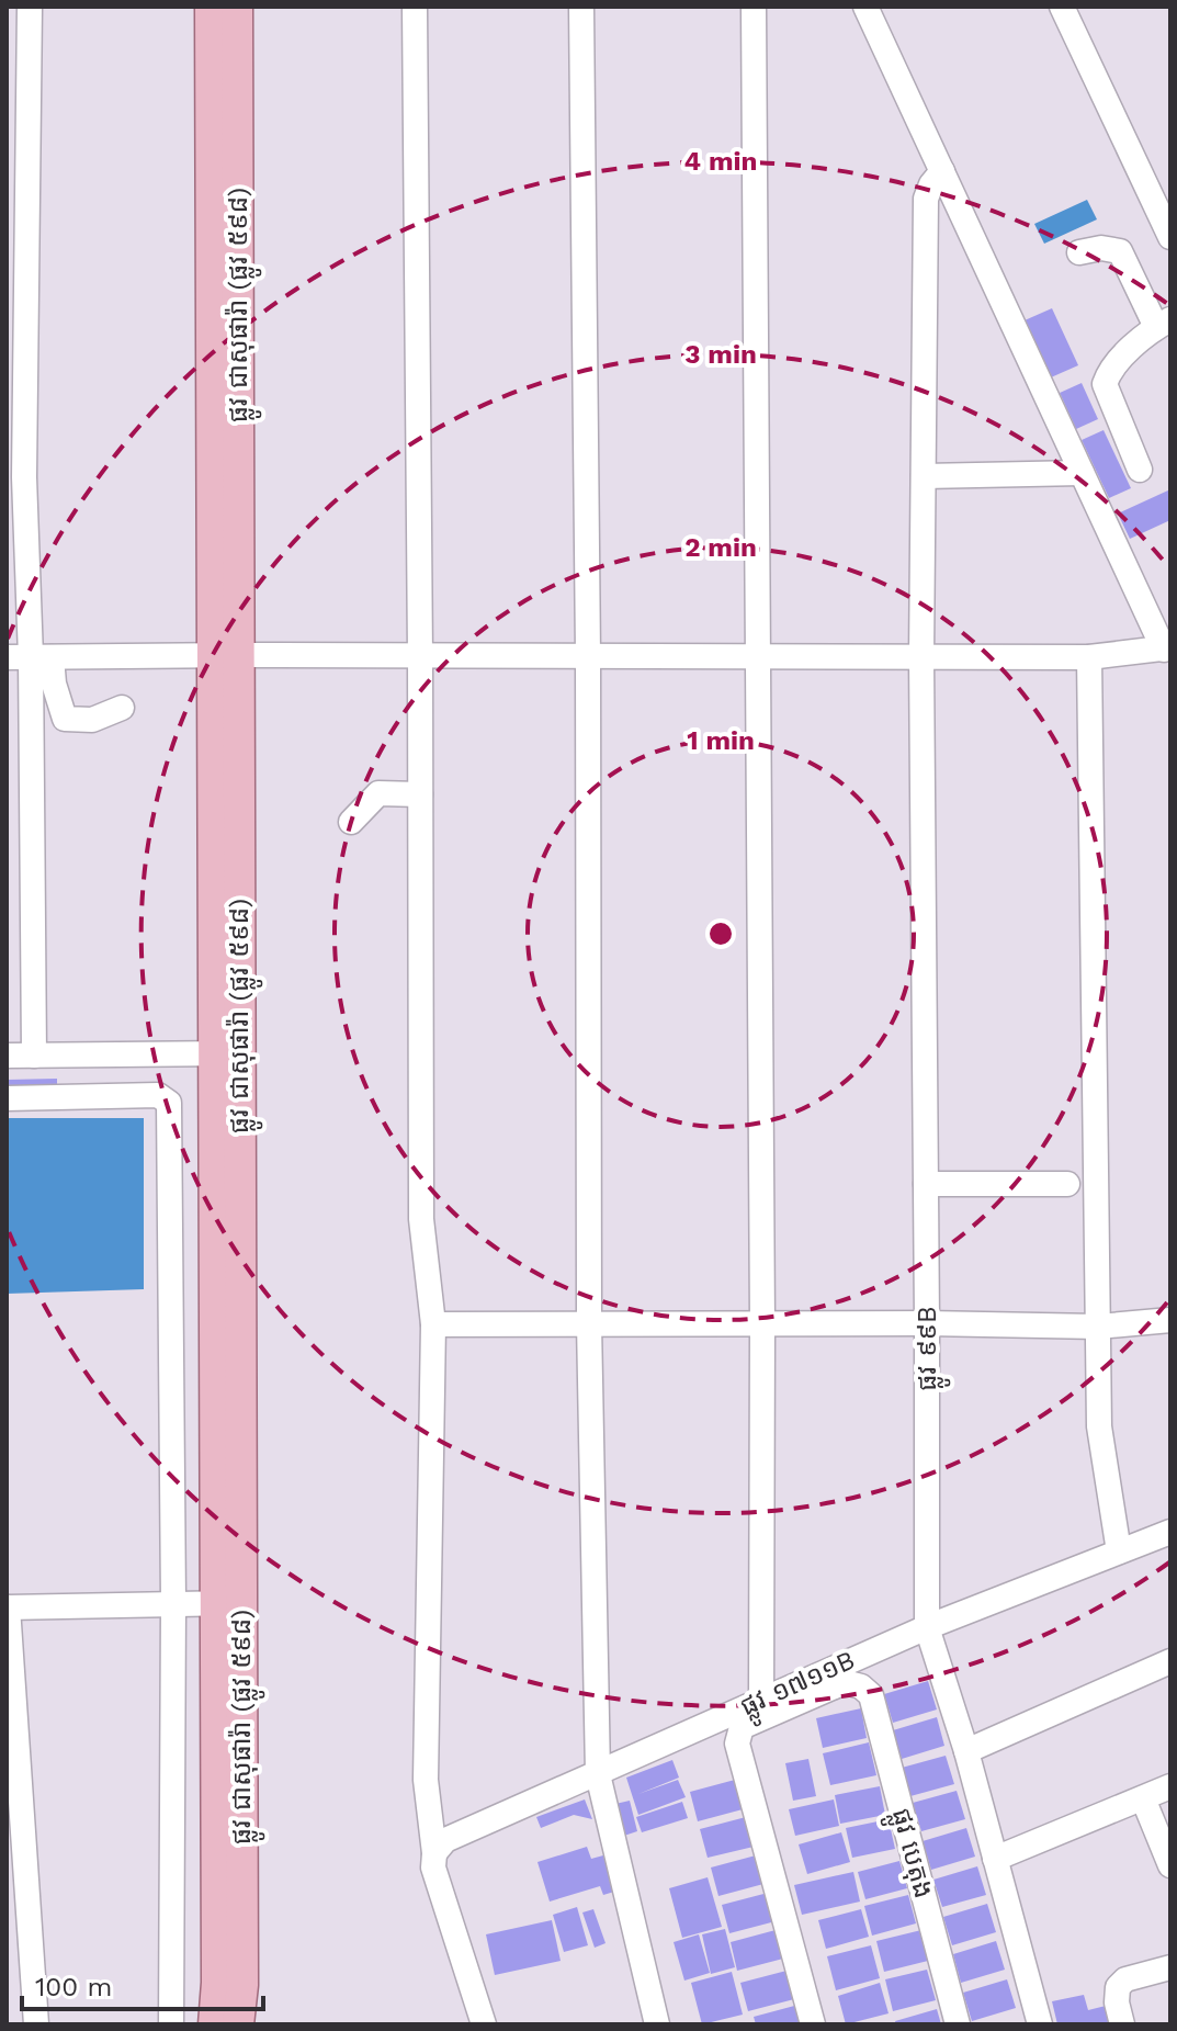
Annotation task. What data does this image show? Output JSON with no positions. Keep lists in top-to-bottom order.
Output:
{
  "streets": {
    "main road": ["ផ្លូវ ជាសុផារ៉ា (ផ្លូវ ៥៩៨)"],
    "street": ["ផ្លូវ ៩៩B", "ផ្លូវ ១៧១១B", "ផ្លូវ បេតុង"]
  },
  "crossings": [
    ["ផ្លូវ ៩៩B", "ផ្លូវ ១៧១១B"]
  ],
  "scale_bar": "100 m",
  "rings": [
    "4 min",
    "3 min",
    "2 min",
    "1 min"
  ]
}
